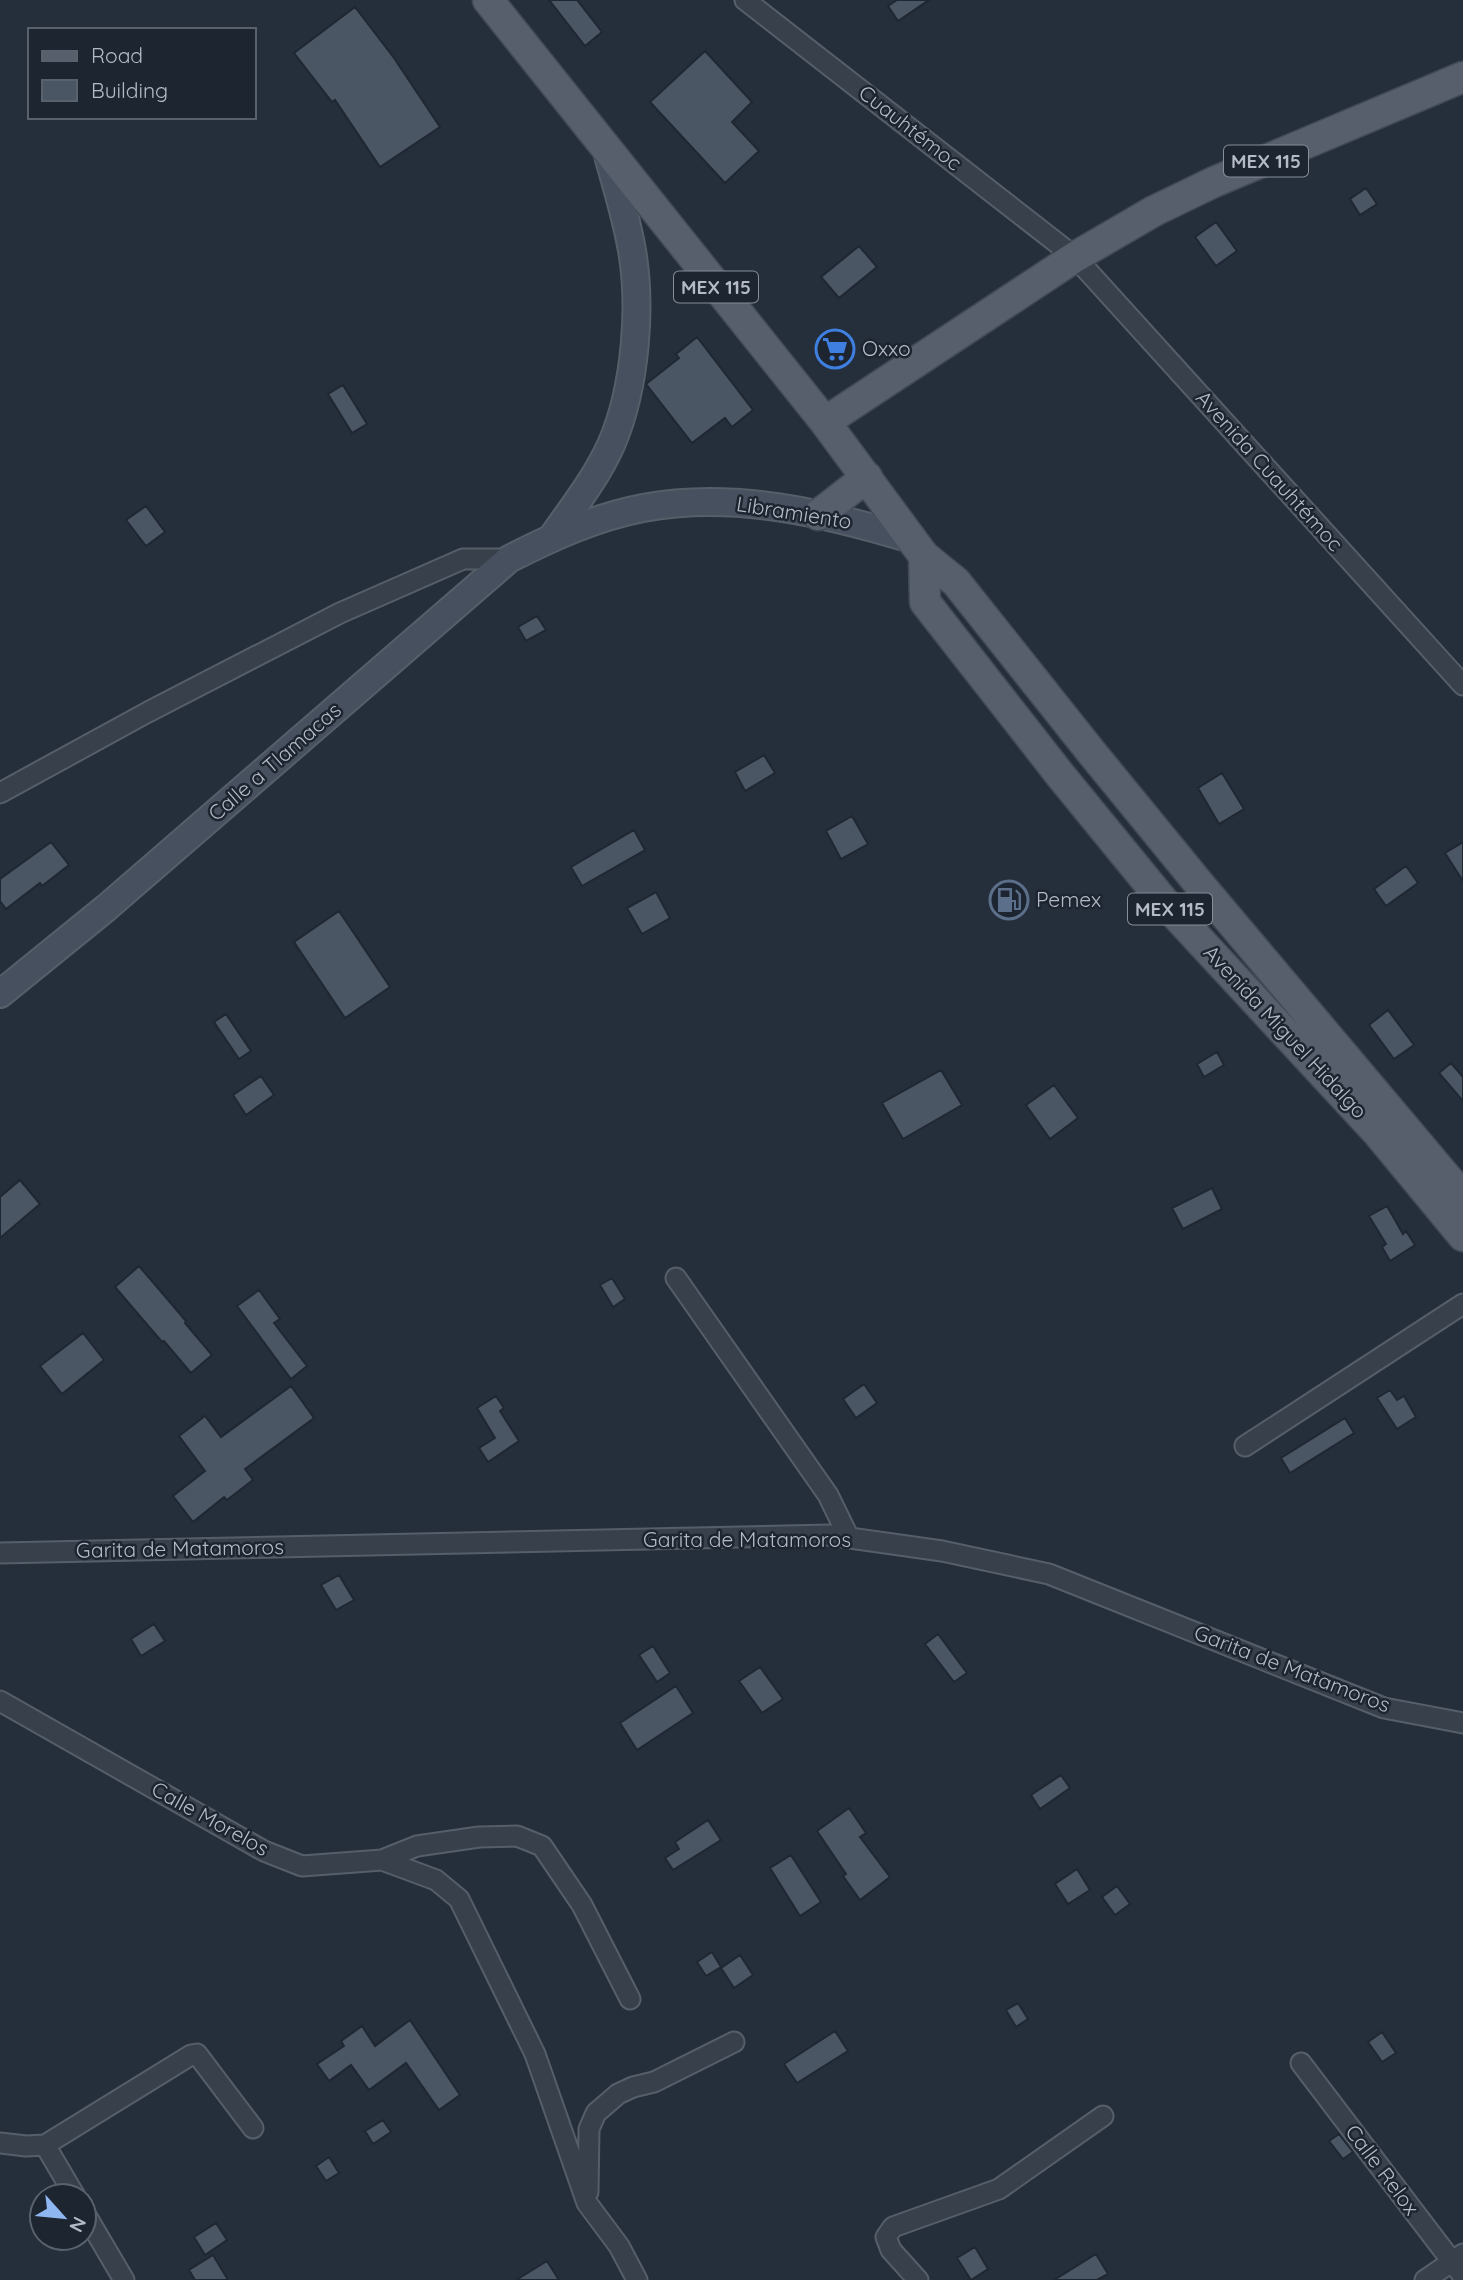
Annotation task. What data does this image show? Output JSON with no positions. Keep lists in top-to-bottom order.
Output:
{
  "streets": {
    "main road": [
      "MEX 115",
      "Libramiento",
      "Calle a Tlamacas",
      "Avenida Miguel Hidalgo"
    ],
    "street": [
      "Cuauhtémoc",
      "Avenida Cuauhtémoc",
      "Garita de Matamoros",
      "Calle Morelos",
      "Calle Relox"
    ]
  },
  "crossings": [
    ["Cuauhtémoc", "MEX 115"],
    ["Cuauhtémoc", "Avenida Cuauhtémoc"],
    ["MEX 115", "Avenida Cuauhtémoc"],
    ["MEX 115", "Libramiento"],
    ["MEX 115", "Calle a Tlamacas"],
    ["MEX 115", "Avenida Miguel Hidalgo"],
    ["Libramiento", "Calle a Tlamacas"],
    ["Libramiento", "Avenida Miguel Hidalgo"]
  ],
  "places": {
    "supermarket": ["Oxxo"],
    "fuel station": ["Pemex"]
  },
  "legend": ["Road", "Building"],
  "north": "bottom right"
}
